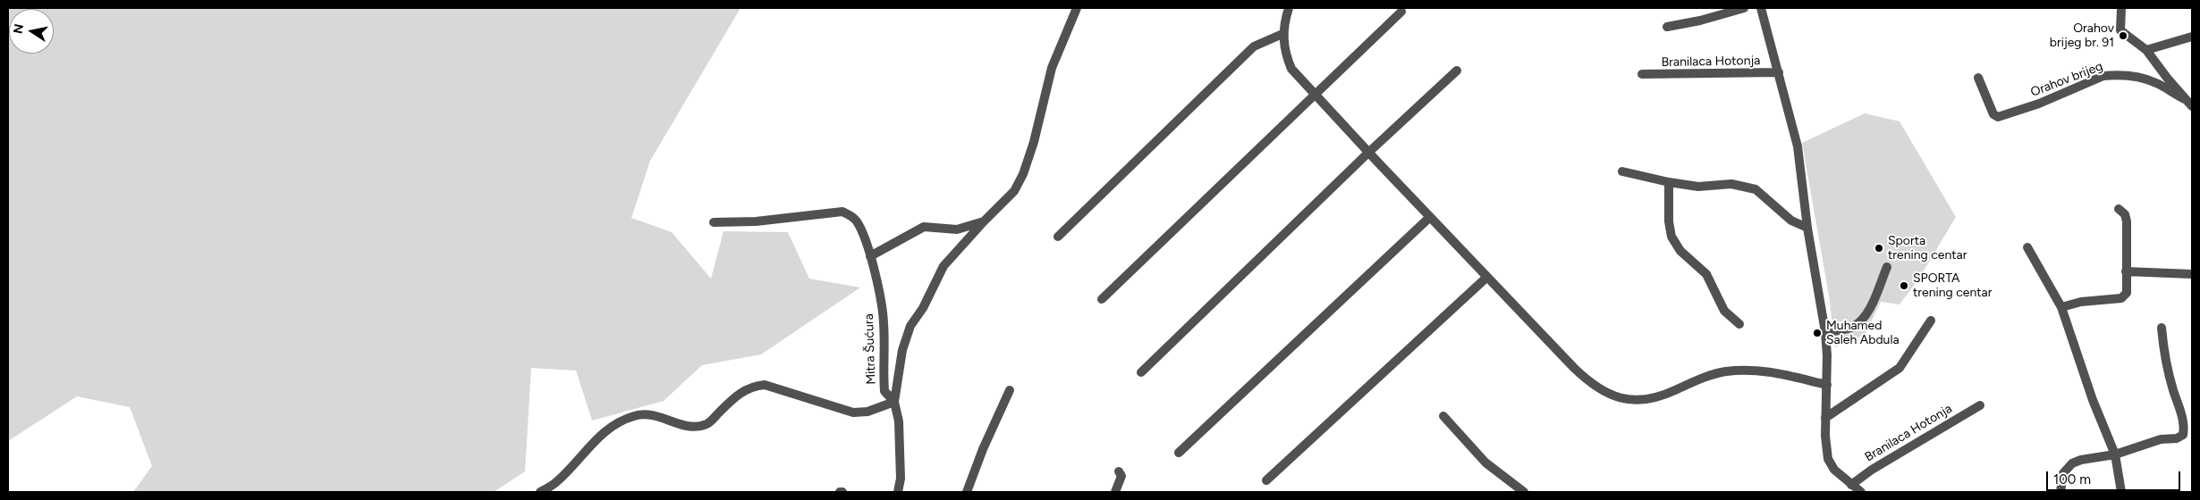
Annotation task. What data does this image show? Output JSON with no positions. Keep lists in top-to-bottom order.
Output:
{
  "streets": {
    "street": ["Branilaca Hotonja", "Orahov brijeg", "Mitra Šućura"]
  },
  "places": [
    "Orahov brijeg br. 91",
    "Sporta trening centar",
    "SPORTA trening centar",
    "Muhamed Saleh Abdula"
  ],
  "scale_bar": "100 m",
  "north": "left"
}
